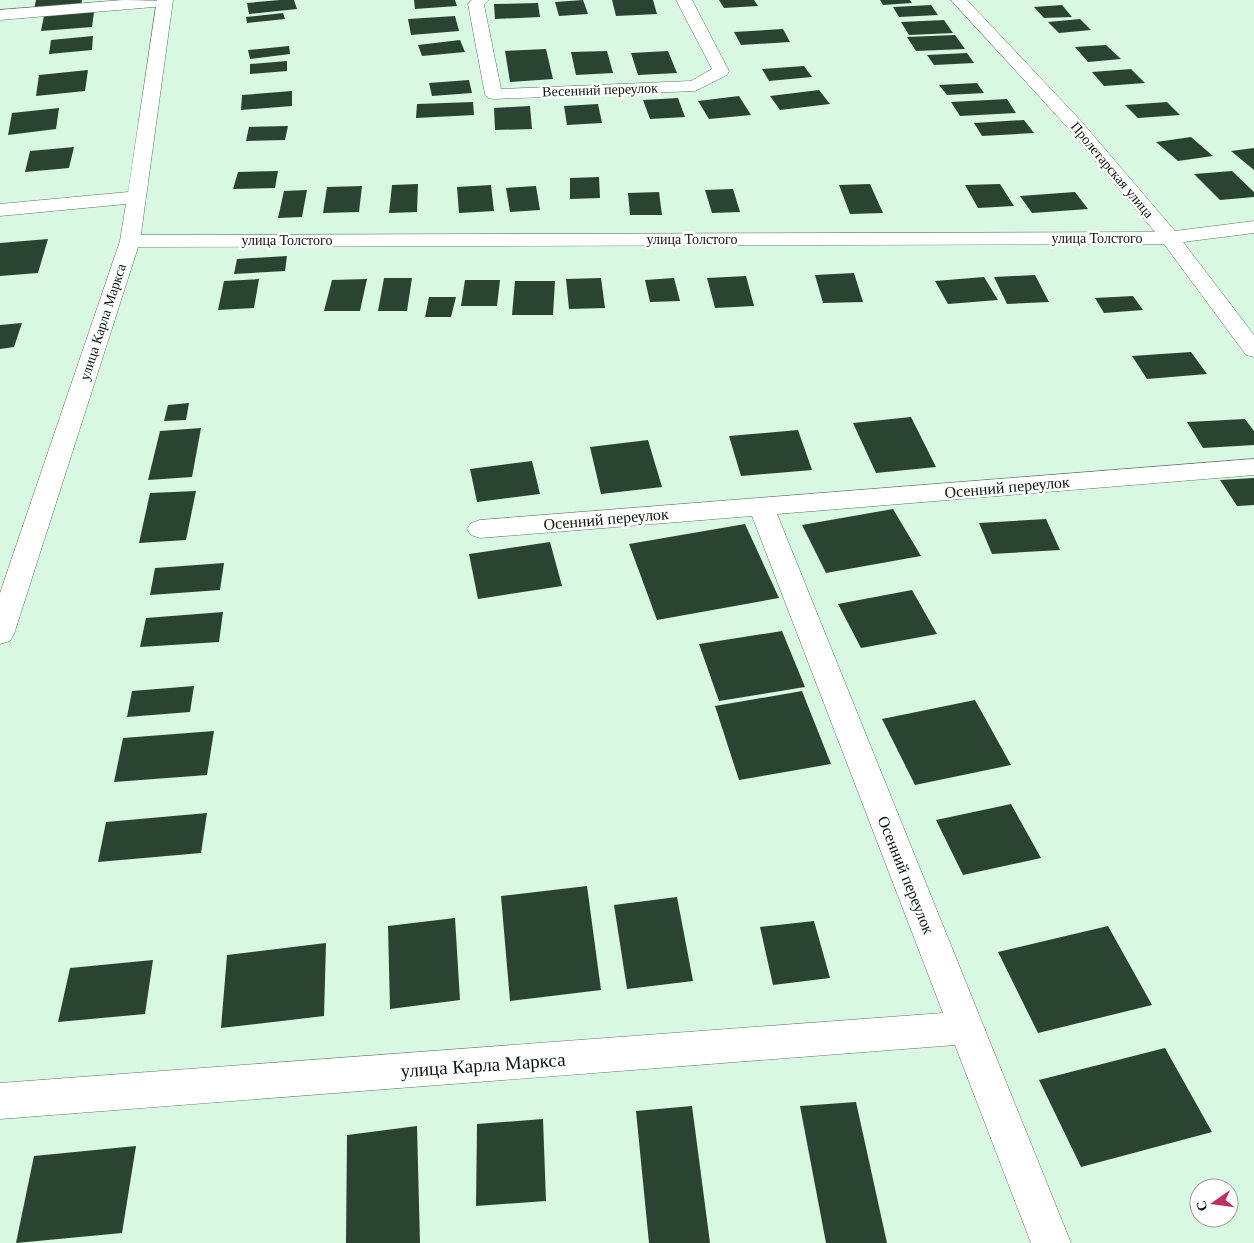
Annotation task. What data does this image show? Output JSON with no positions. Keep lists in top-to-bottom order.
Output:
{
  "streets": {
    "street": [
      "Весенний переулок",
      "Пролетарская улица",
      "улица Толстого",
      "улица Карла Маркса",
      "Осенний переулок"
    ]
  },
  "crossings": [
    ["Пролетарская улица", "улица Толстого"],
    ["улица Толстого", "улица Карла Маркса"],
    ["улица Карла Маркса", "Осенний переулок"]
  ],
  "north": "left"
}
